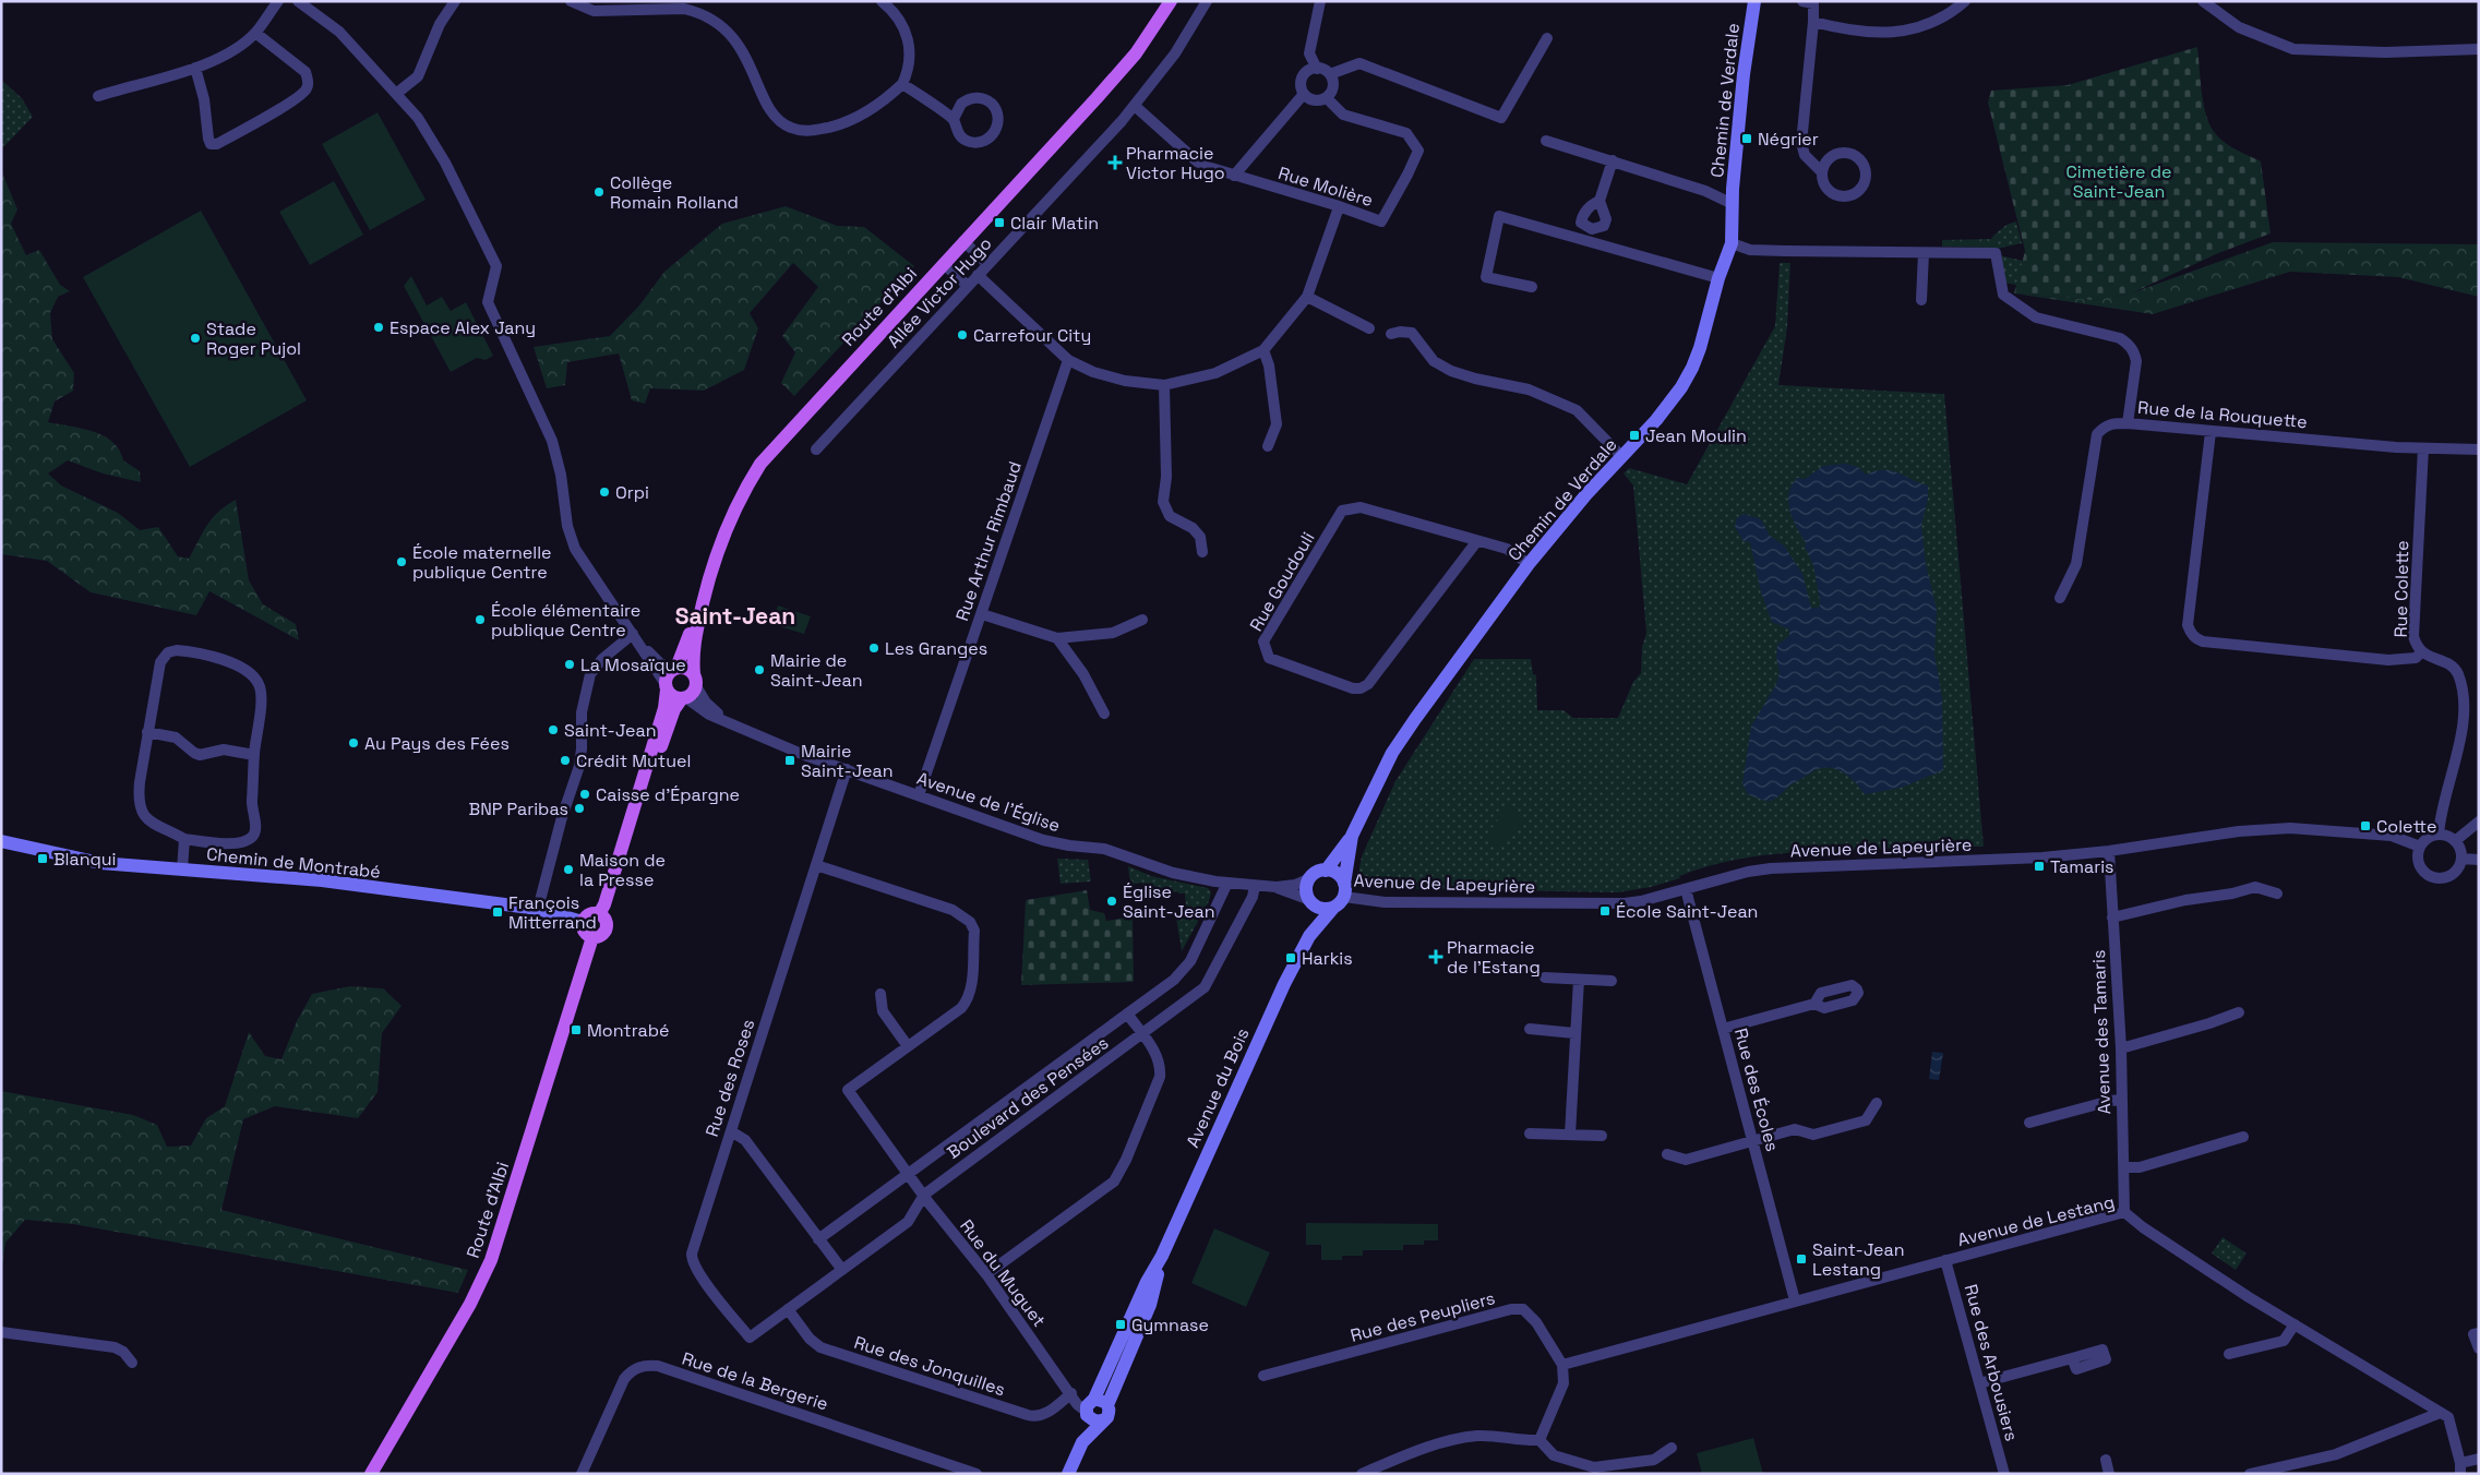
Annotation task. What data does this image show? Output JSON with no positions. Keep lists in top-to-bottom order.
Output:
{
  "streets": {
    "main road": ["Route d'Albi"],
    "street": [
      "Chemin de Verdale",
      "Rue Molière",
      "Allée Victor Hugo",
      "Rue de la Rouquette",
      "Rue Arthur Rimbaud",
      "Rue Goudouli",
      "Rue Colette",
      "Avenue de l'Église",
      "Avenue de Lapeyrière",
      "Chemin de Montrabé",
      "Avenue des Tamaris",
      "Rue des Roses",
      "Avenue du Bois",
      "Rue des Écoles",
      "Boulevard des Pensées",
      "Avenue de Lestang",
      "Rue du Muguet",
      "Rue des Peupliers",
      "Rue des Arbousiers",
      "Rue des Jonquilles",
      "Rue de la Bergerie"
    ]
  },
  "crossings": [
    ["Chemin de Verdale", "Rue de la Rouquette"],
    ["Chemin de Verdale", "Rue Goudouli"],
    ["Chemin de Verdale", "Avenue de l'Église"],
    ["Chemin de Verdale", "Avenue de Lapeyrière"],
    ["Chemin de Verdale", "Avenue du Bois"],
    ["Rue Molière", "Allée Victor Hugo"],
    ["Route d'Albi", "Avenue de l'Église"],
    ["Route d'Albi", "Chemin de Montrabé"],
    ["Rue de la Rouquette", "Rue Colette"],
    ["Rue Arthur Rimbaud", "Avenue de l'Église"],
    ["Rue Colette", "Avenue de Lapeyrière"],
    ["Avenue de l'Église", "Avenue de Lapeyrière"],
    ["Avenue de l'Église", "Rue des Roses"],
    ["Avenue de l'Église", "Avenue du Bois"],
    ["Avenue de l'Église", "Boulevard des Pensées"],
    ["Avenue de Lapeyrière", "Avenue des Tamaris"],
    ["Avenue de Lapeyrière", "Avenue du Bois"],
    ["Avenue de Lapeyrière", "Rue des Écoles"],
    ["Avenue des Tamaris", "Avenue de Lestang"],
    ["Rue des Roses", "Boulevard des Pensées"],
    ["Rue des Roses", "Rue des Jonquilles"],
    ["Avenue du Bois", "Rue du Muguet"],
    ["Rue des Écoles", "Avenue de Lestang"],
    ["Boulevard des Pensées", "Rue du Muguet"],
    ["Boulevard des Pensées", "Rue des Jonquilles"],
    ["Avenue de Lestang", "Rue des Peupliers"],
    ["Avenue de Lestang", "Rue des Arbousiers"],
    ["Rue du Muguet", "Rue des Jonquilles"]
  ],
  "districts": ["Saint-Jean"],
  "parks": ["Cimetière de Saint-Jean"],
  "places": {
    "transit": [
      "Négrier",
      "Clair Matin",
      "Jean Moulin",
      "Mairie Saint-Jean",
      "Colette",
      "Blanqui",
      "Tamaris",
      "École Saint-Jean",
      "François Mitterrand",
      "Harkis",
      "Montrabé",
      "Saint-Jean Lestang",
      "Gymnase"
    ],
    "health": ["Pharmacie Victor Hugo", "Pharmacie de l'Estang"],
    "other": [
      "Collège Romain Rolland",
      "Espace Alex Jany",
      "Carrefour City",
      "Stade Roger Pujol",
      "Orpi",
      "École maternelle publique Centre",
      "École élémentaire publique Centre",
      "Les Granges",
      "La Mosaïque",
      "Mairie de Saint-Jean",
      "Saint-Jean",
      "Au Pays des Fées",
      "Crédit Mutuel",
      "Caisse d'Épargne",
      "BNP Paribas",
      "Maison de la Presse",
      "Église Saint-Jean"
    ]
  }
}
